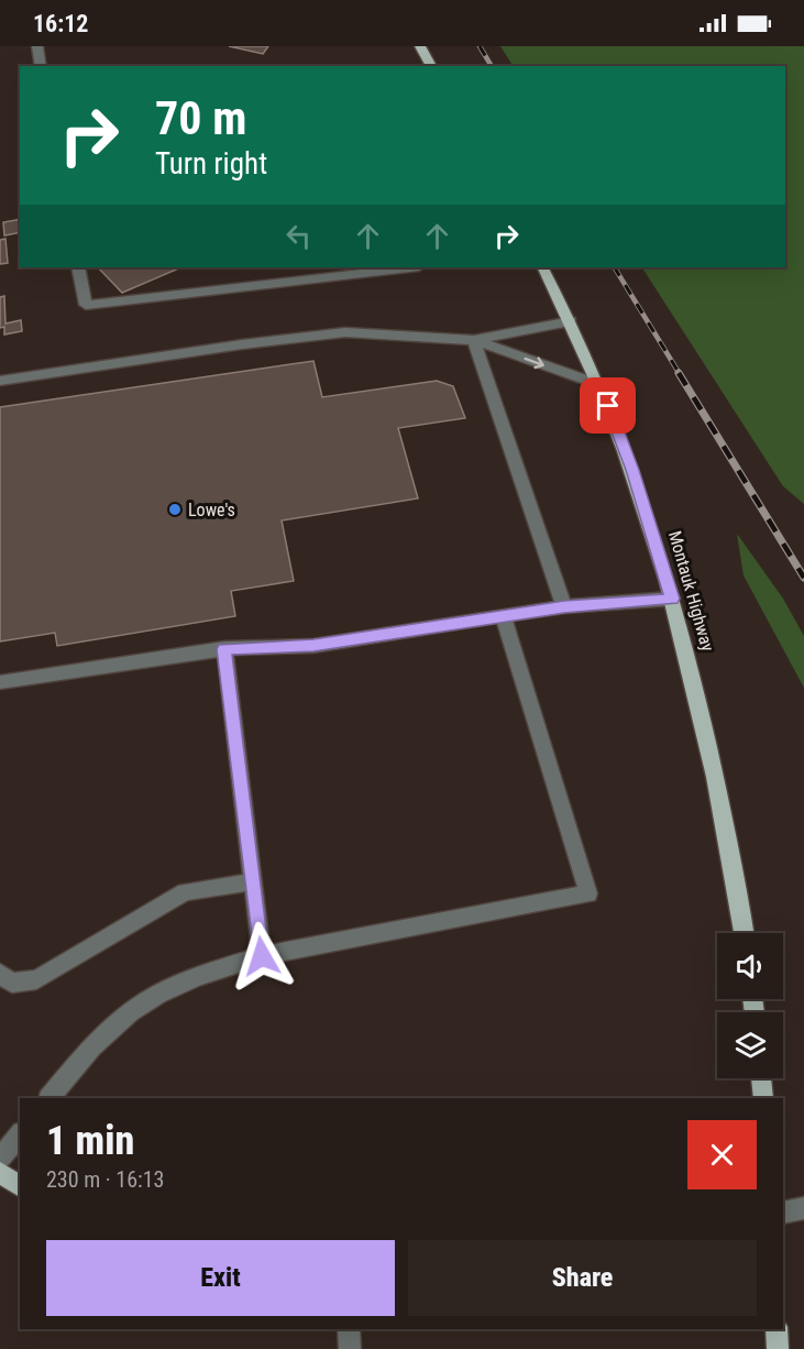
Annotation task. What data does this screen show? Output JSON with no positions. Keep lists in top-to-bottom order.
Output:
{
  "streets": {
    "main road": ["Montauk Highway"]
  },
  "places": ["Lowe's"],
  "page": {
    "status": "16:12",
    "turn": ["70 m", "Turn right"],
    "heading": ["1 min", "230 m · 16:13"],
    "buttons": ["Exit", "Share"]
  }
}
